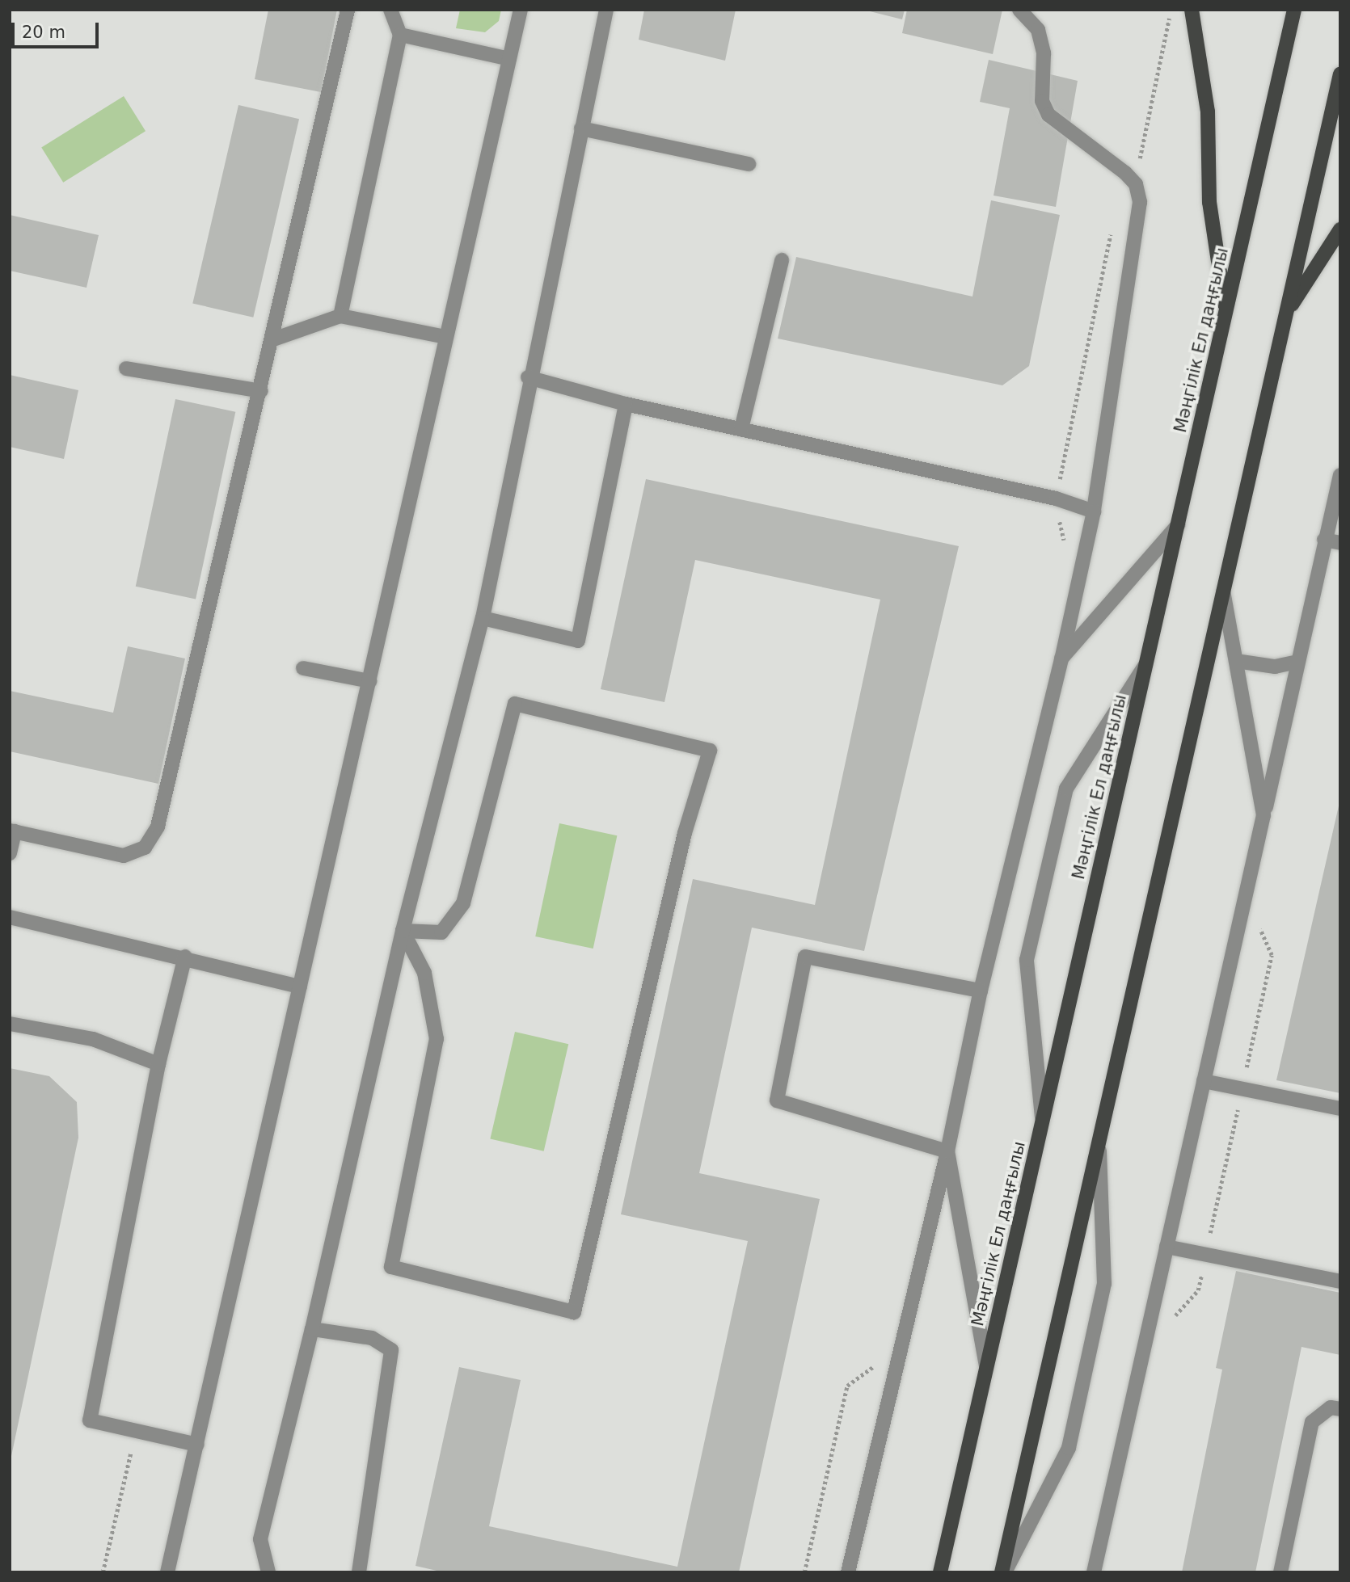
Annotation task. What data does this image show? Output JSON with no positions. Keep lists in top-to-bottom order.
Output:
{
  "streets": {
    "main road": ["Мәңгілік Ел даңғылы"]
  },
  "scale_bar": "20 m"
}
